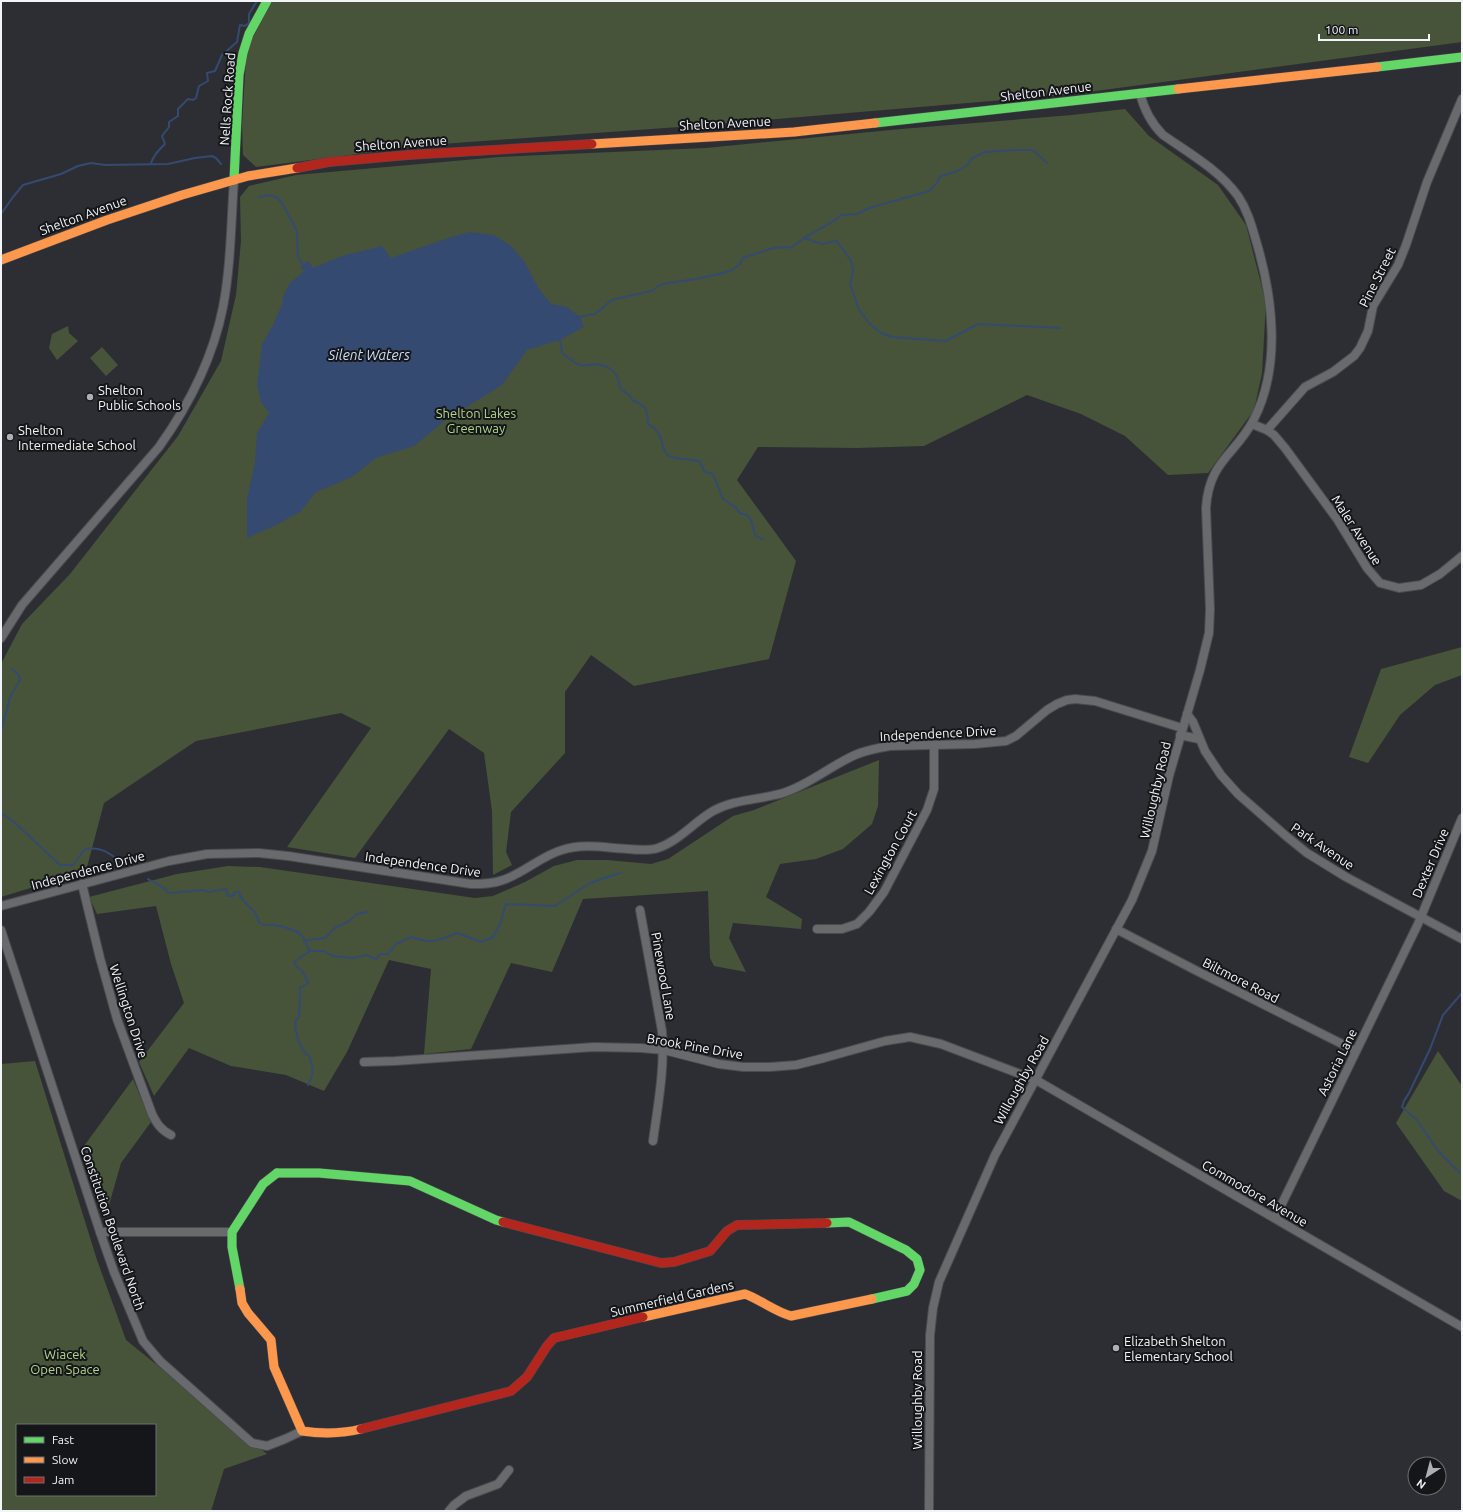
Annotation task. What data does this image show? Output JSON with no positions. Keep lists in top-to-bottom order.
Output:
{
  "streets": {
    "main road": ["Shelton Avenue", "Nells Rock Road", "Summerfield Gardens"],
    "street": [
      "Pine Street",
      "Maler Avenue",
      "Independence Drive",
      "Willoughby Road",
      "Park Avenue",
      "Lexington Court",
      "Dexter Drive",
      "Pinewood Lane",
      "Biltmore Road",
      "Wellington Drive",
      "Brook Pine Drive",
      "Astoria Lane",
      "Commodore Avenue",
      "Constitution Boulevard North"
    ]
  },
  "crossings": [
    ["Shelton Avenue", "Nells Rock Road"],
    ["Shelton Avenue", "Willoughby Road"],
    ["Pine Street", "Maler Avenue"],
    ["Maler Avenue", "Willoughby Road"],
    ["Independence Drive", "Willoughby Road"],
    ["Independence Drive", "Lexington Court"],
    ["Independence Drive", "Wellington Drive"],
    ["Willoughby Road", "Park Avenue"],
    ["Willoughby Road", "Biltmore Road"],
    ["Willoughby Road", "Brook Pine Drive"],
    ["Willoughby Road", "Commodore Avenue"],
    ["Park Avenue", "Dexter Drive"],
    ["Park Avenue", "Astoria Lane"],
    ["Dexter Drive", "Astoria Lane"],
    ["Pinewood Lane", "Brook Pine Drive"],
    ["Biltmore Road", "Astoria Lane"],
    ["Brook Pine Drive", "Commodore Avenue"],
    ["Astoria Lane", "Commodore Avenue"],
    ["Constitution Boulevard North", "Summerfield Gardens"]
  ],
  "water": ["Silent Waters"],
  "parks": ["Shelton Lakes Greenway", "Wiacek Open Space"],
  "places": ["Shelton Public Schools", "Shelton Intermediate School", "Elizabeth Shelton Elementary School"],
  "legend": ["Fast", "Slow", "Jam"],
  "scale_bar": "100 m",
  "north": "bottom left"
}
